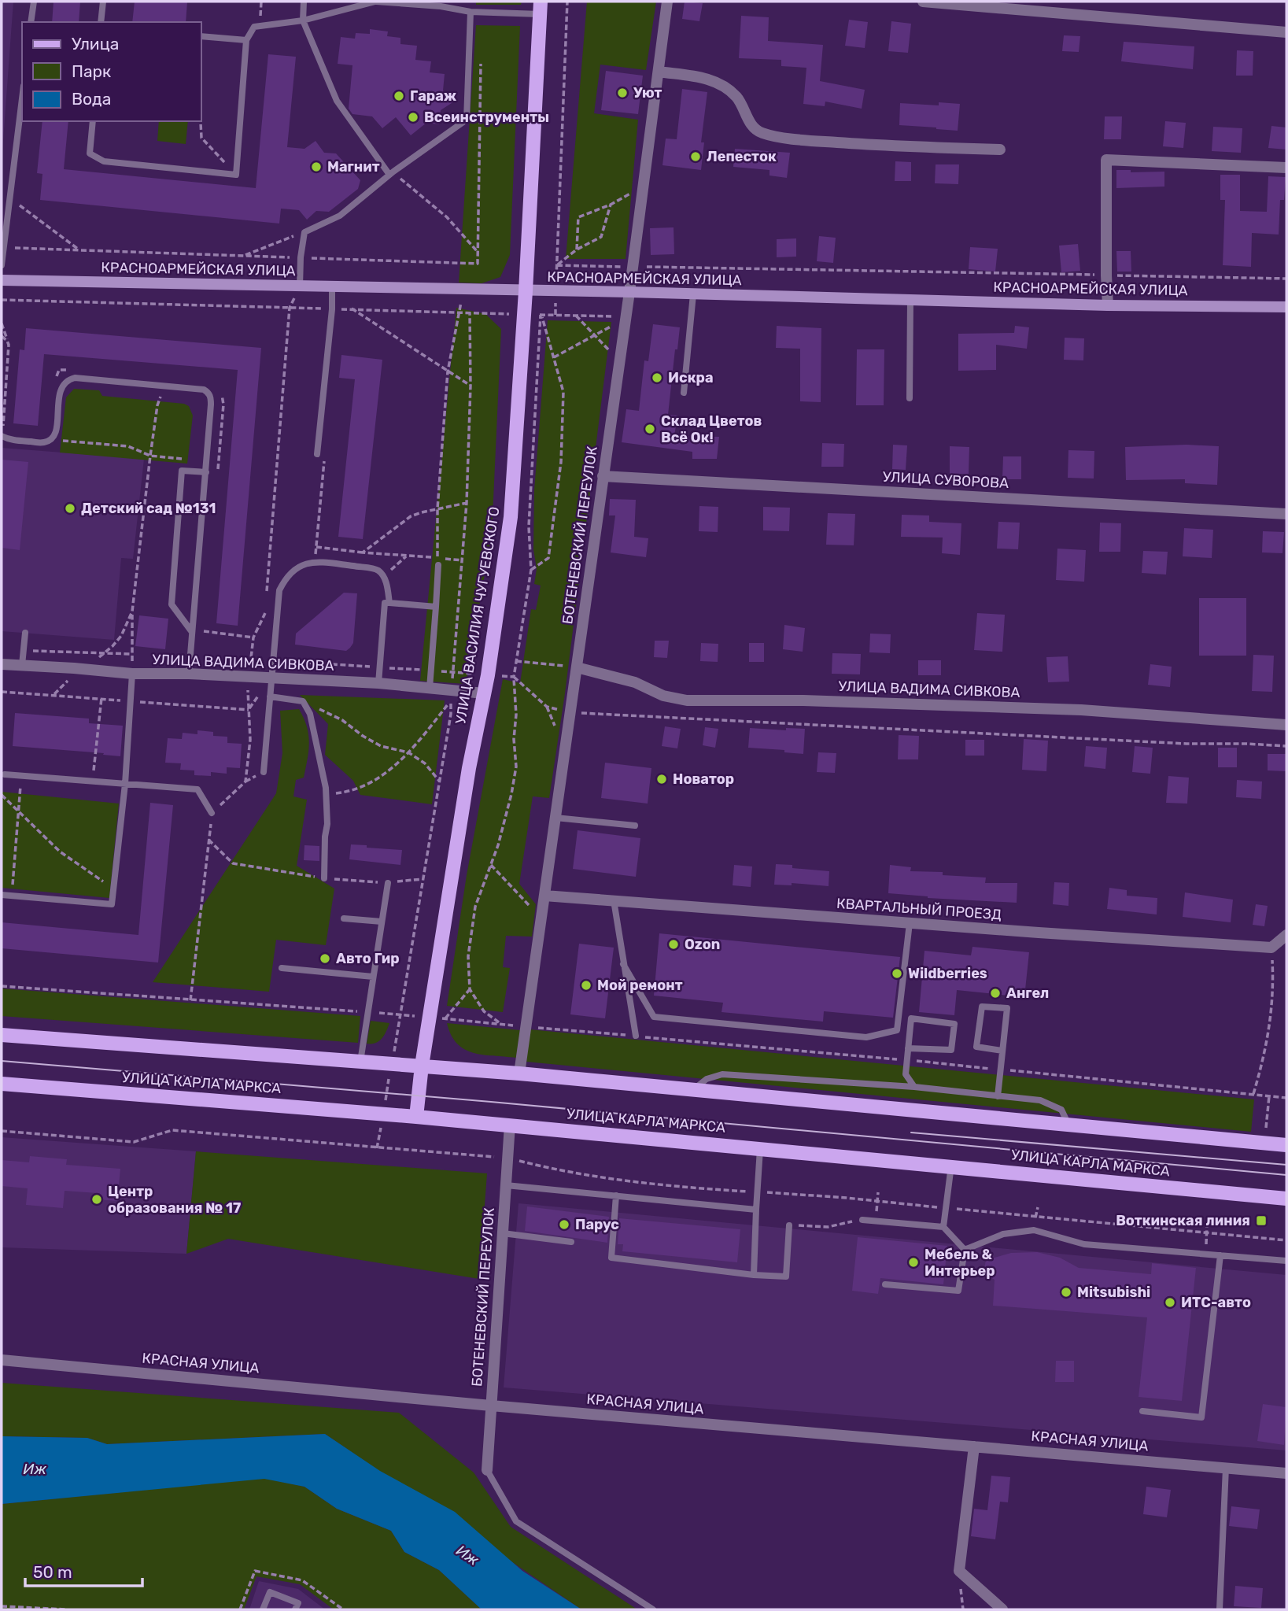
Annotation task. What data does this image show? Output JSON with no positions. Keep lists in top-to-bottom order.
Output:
{
  "streets": {
    "main road": ["УЛИЦА ВАСИЛИЯ ЧУГУЕВСКОГО", "УЛИЦА КАРЛА МАРКСА"],
    "street": [
      "КРАСНОАРМЕЙСКАЯ УЛИЦА",
      "УЛИЦА СУВОРОВА",
      "БОТЕНЕВСКИЙ ПЕРЕУЛОК",
      "УЛИЦА ВАДИМА СИВКОВА",
      "КВАРТАЛЬНЫЙ ПРОЕЗД",
      "КРАСНАЯ УЛИЦА"
    ]
  },
  "crossings": [
    ["КРАСНОАРМЕЙСКАЯ УЛИЦА", "БОТЕНЕВСКИЙ ПЕРЕУЛОК"],
    ["КРАСНОАРМЕЙСКАЯ УЛИЦА", "УЛИЦА ВАСИЛИЯ ЧУГУЕВСКОГО"],
    ["УЛИЦА СУВОРОВА", "БОТЕНЕВСКИЙ ПЕРЕУЛОК"],
    ["БОТЕНЕВСКИЙ ПЕРЕУЛОК", "УЛИЦА ВАДИМА СИВКОВА"],
    ["БОТЕНЕВСКИЙ ПЕРЕУЛОК", "КВАРТАЛЬНЫЙ ПРОЕЗД"],
    ["БОТЕНЕВСКИЙ ПЕРЕУЛОК", "УЛИЦА КАРЛА МАРКСА"],
    ["БОТЕНЕВСКИЙ ПЕРЕУЛОК", "КРАСНАЯ УЛИЦА"],
    ["УЛИЦА ВАСИЛИЯ ЧУГУЕВСКОГО", "УЛИЦА ВАДИМА СИВКОВА"],
    ["УЛИЦА ВАСИЛИЯ ЧУГУЕВСКОГО", "УЛИЦА КАРЛА МАРКСА"]
  ],
  "water": ["Иж"],
  "places": {
    "other": [
      "Уют",
      "Гараж",
      "Всеинструменты",
      "Лепесток",
      "Магнит",
      "Искра",
      "Склад Цветов Всё Ок!",
      "Детский сад №131",
      "Новатор",
      "Ozon",
      "Авто Гир",
      "Wildberries",
      "Мой ремонт",
      "Ангел",
      "Центр образования № 17",
      "Парус",
      "Мебель & Интерьер",
      "Mitsubishi",
      "ИТС-авто"
    ],
    "transit": ["Воткинская линия"]
  },
  "legend": ["Улица", "Парк", "Вода"],
  "scale_bar": "50 m"
}
